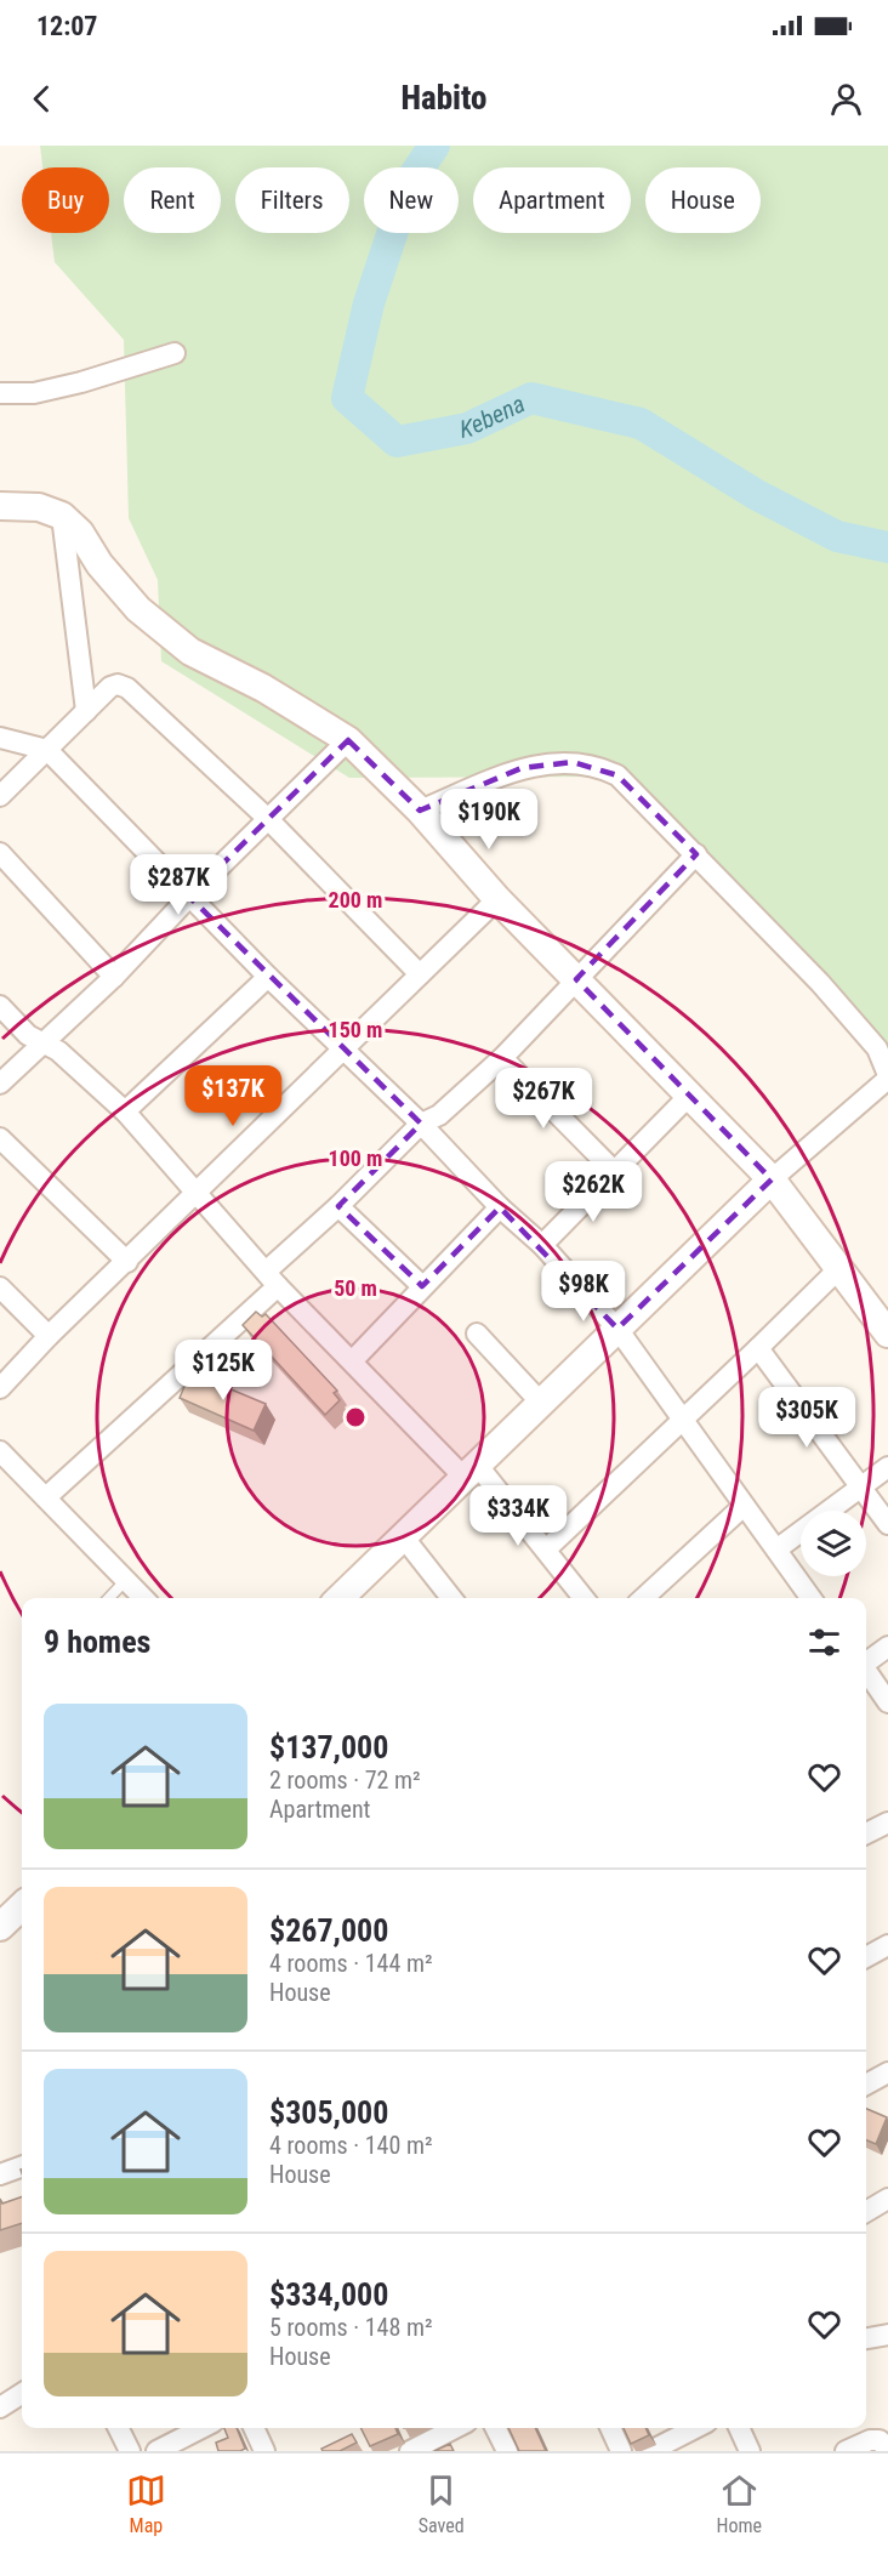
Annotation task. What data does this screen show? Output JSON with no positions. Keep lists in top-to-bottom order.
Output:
{
  "water": ["Kebena"],
  "page": {
    "status": "12:07",
    "header": "Habito",
    "chip": [
      "Buy",
      "Rent",
      "Filters",
      "New",
      "Apartment",
      "House"
    ],
    "price": [
      "$190K",
      "$287K",
      "$137K",
      "$267K",
      "$262K",
      "$98K",
      "$125K",
      "$305K",
      "$334K"
    ],
    "heading": "9 homes",
    "list": [
      {
        "name": "$137,000",
        "note": "2 rooms · 72 m² · Apartment"
      },
      {
        "name": "$267,000",
        "note": "4 rooms · 144 m² · House"
      },
      {
        "name": "$305,000",
        "note": "4 rooms · 140 m² · House"
      },
      {
        "name": "$334,000",
        "note": "5 rooms · 148 m² · House"
      }
    ],
    "tabs": ["Map", "Saved", "Home"]
  },
  "rings": [
    "200 m",
    "150 m",
    "100 m",
    "50 m"
  ]
}
